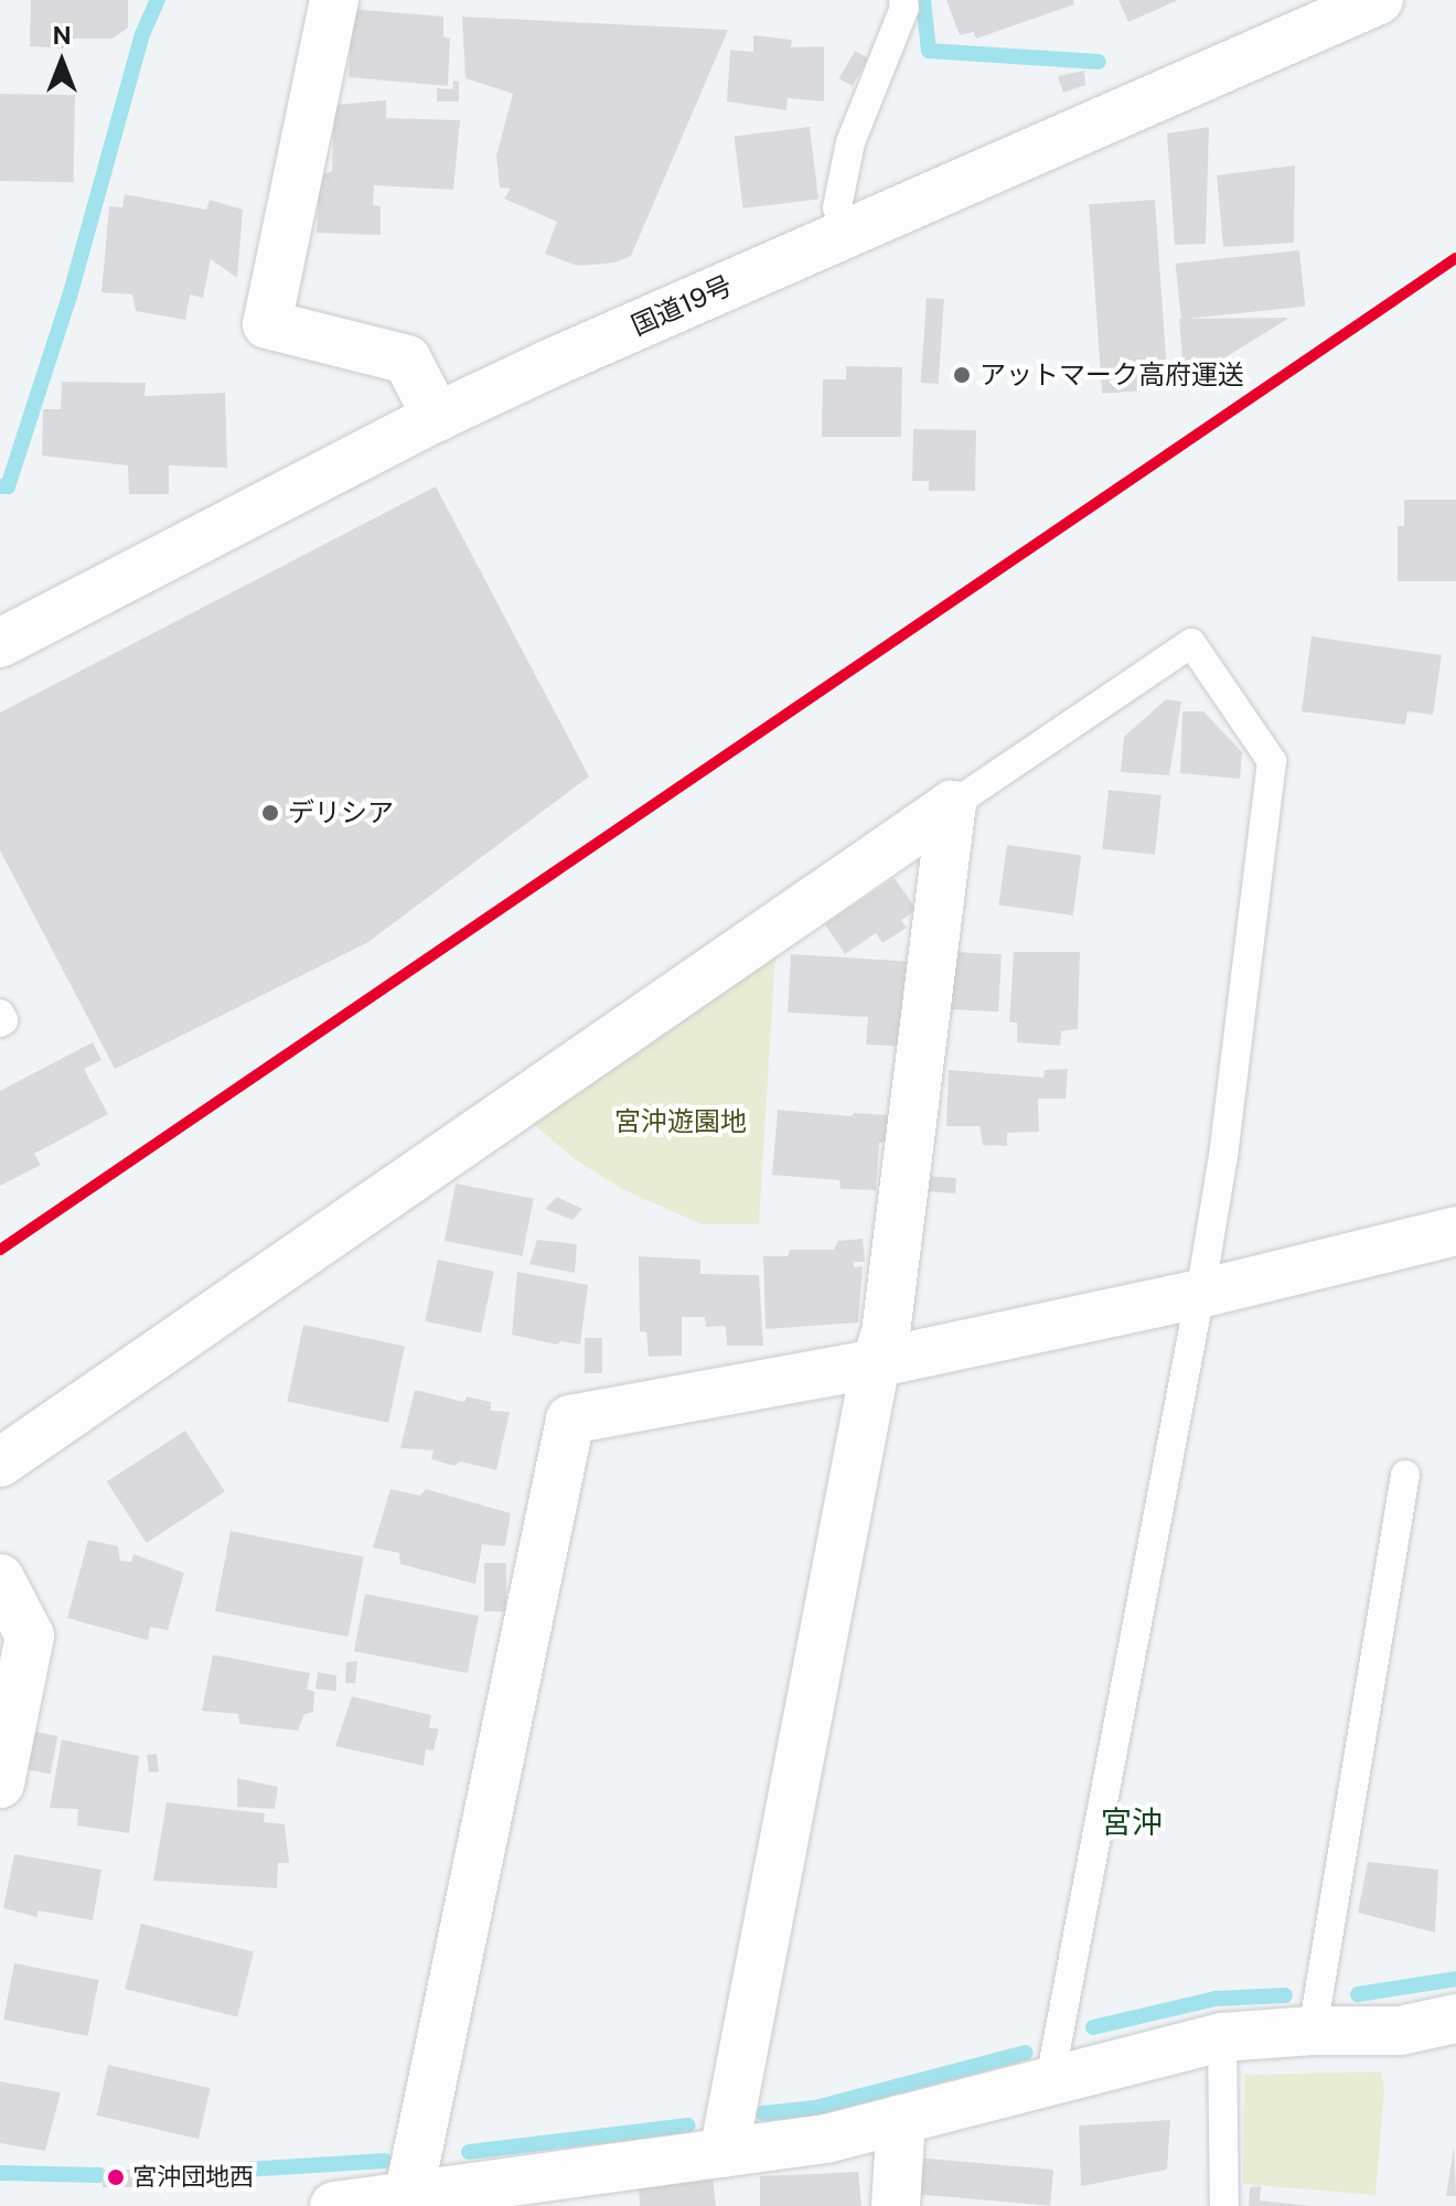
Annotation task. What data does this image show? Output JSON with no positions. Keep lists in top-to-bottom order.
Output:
{
  "streets": {
    "main road": ["国道19号"]
  },
  "districts": ["宮沖"],
  "parks": ["宮沖遊園地"],
  "places": ["アットマーク高府運送", "デリシア", "宮沖団地西"],
  "north": "top"
}
